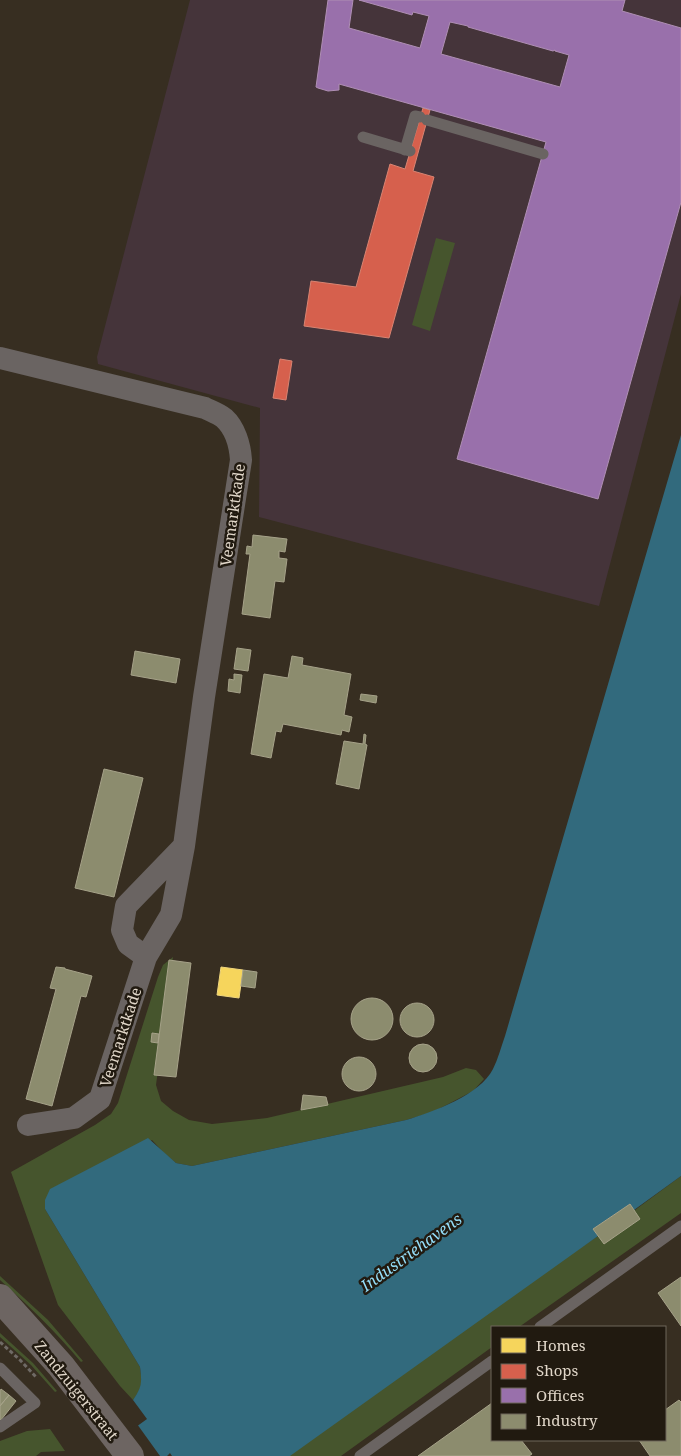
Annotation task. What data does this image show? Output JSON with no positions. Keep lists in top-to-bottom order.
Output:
{
  "streets": {
    "main road": ["Zandzuigerstraat"],
    "street": ["Veemarktkade"]
  },
  "water": ["Industriehavens"],
  "legend": [
    "Homes",
    "Shops",
    "Offices",
    "Industry"
  ]
}
